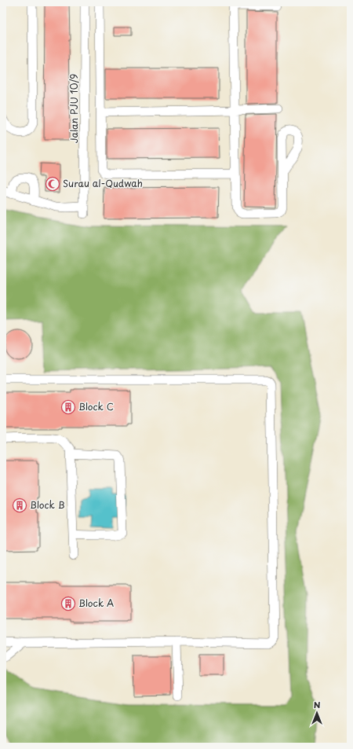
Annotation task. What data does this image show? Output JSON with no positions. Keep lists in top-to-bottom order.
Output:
{
  "streets": {
    "street": ["Jalan PJU 10/9"]
  },
  "places": {
    "mosque": ["Surau al-Qudwah"],
    "building": ["Block C", "Block B", "Block A"]
  },
  "north": "top"
}
